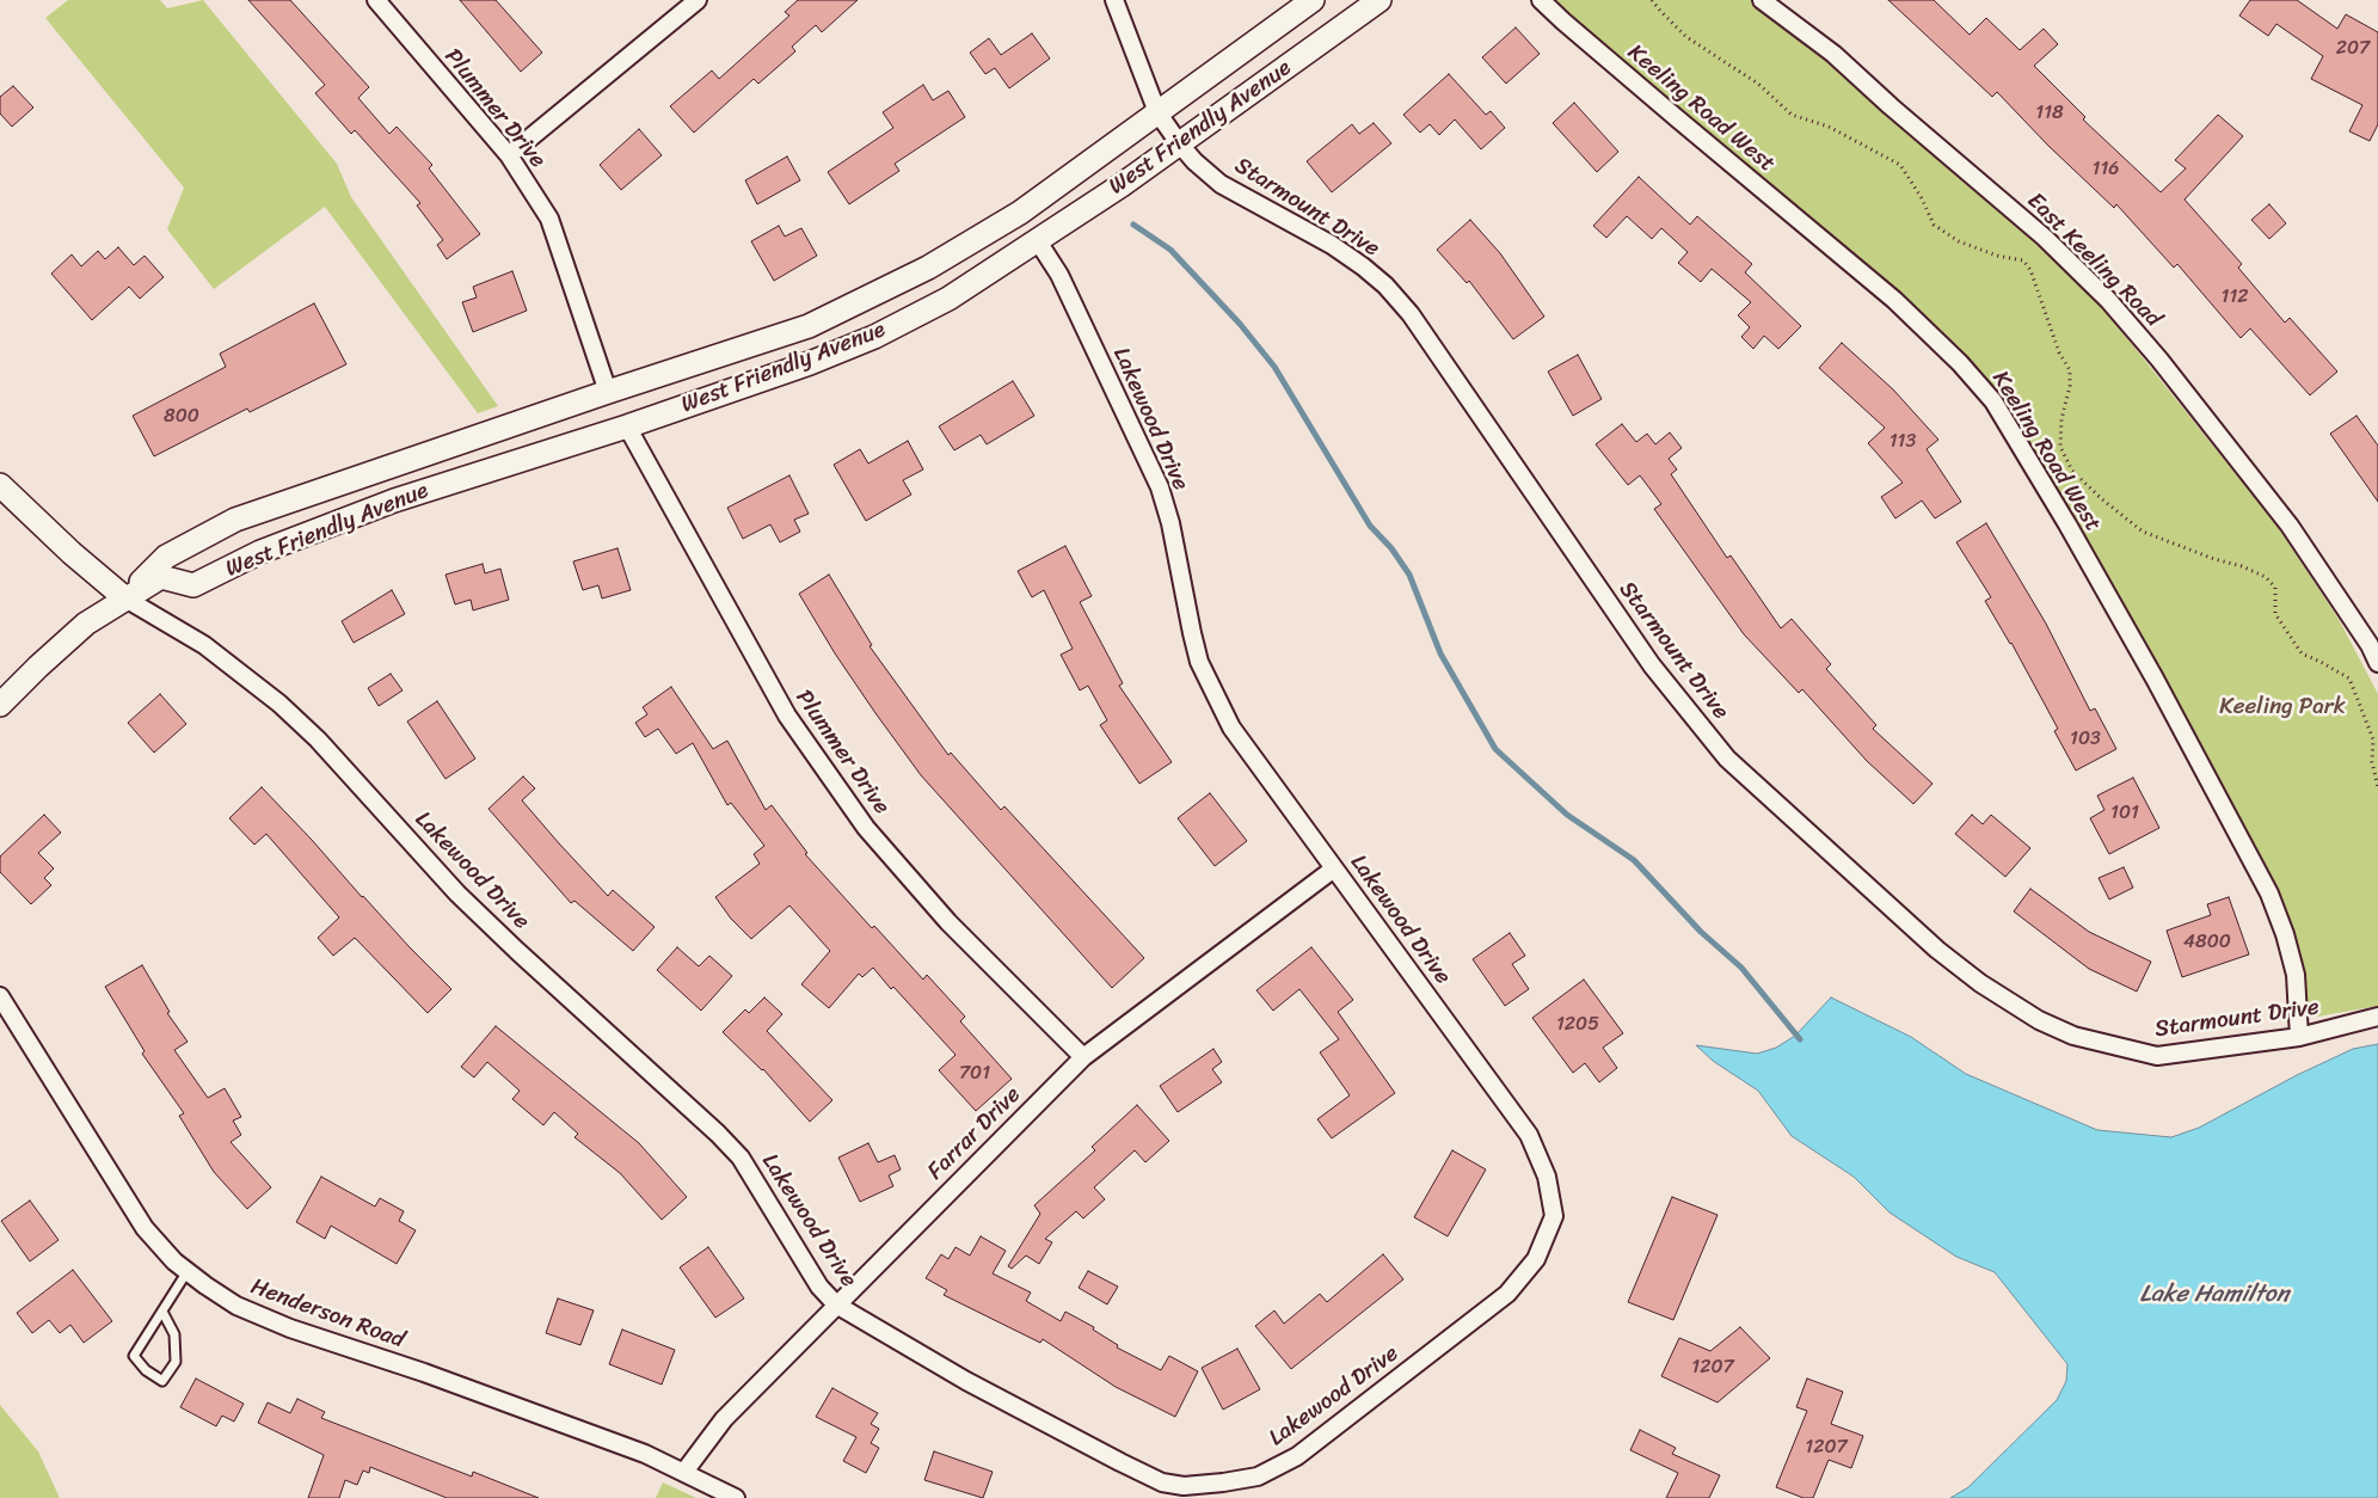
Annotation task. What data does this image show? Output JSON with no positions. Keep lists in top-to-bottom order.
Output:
{
  "streets": {
    "main road": ["West Friendly Avenue"],
    "street": [
      "Plummer Drive",
      "Keeling Road West",
      "Starmount Drive",
      "East Keeling Road",
      "Lakewood Drive",
      "Farrar Drive",
      "Henderson Road"
    ]
  },
  "crossings": [
    ["Plummer Drive", "West Friendly Avenue"],
    ["Plummer Drive", "Farrar Drive"],
    ["Keeling Road West", "Starmount Drive"],
    ["West Friendly Avenue", "Starmount Drive"],
    ["West Friendly Avenue", "Lakewood Drive"],
    ["Lakewood Drive", "Farrar Drive"],
    ["Farrar Drive", "Henderson Road"]
  ],
  "water": ["Lake Hamilton"],
  "parks": ["Keeling Park"],
  "house_numbers": [
    "207",
    "118",
    "116",
    "112",
    "800",
    "113",
    "103",
    "101",
    "4800",
    "1205",
    "701",
    "1207",
    "1207"
  ]
}
